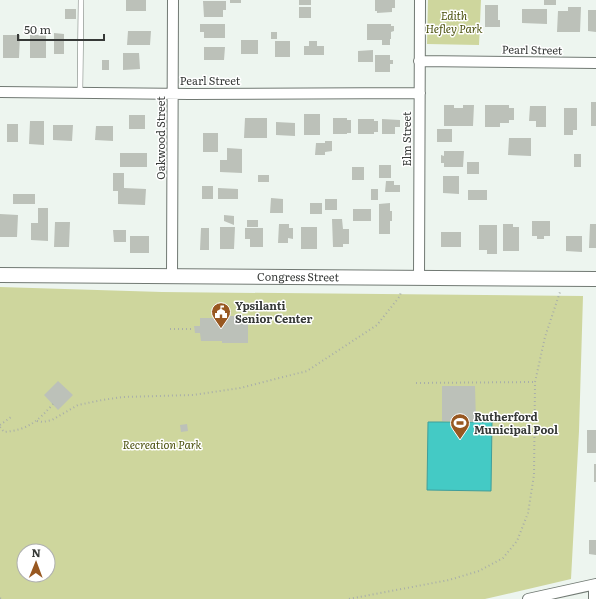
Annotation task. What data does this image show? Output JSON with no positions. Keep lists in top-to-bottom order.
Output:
{
  "streets": {
    "street": [
      "Pearl Street",
      "Oakwood Street",
      "Elm Street",
      "Congress Street"
    ]
  },
  "crossings": [
    ["Pearl Street", "Oakwood Street"],
    ["Pearl Street", "Elm Street"],
    ["Oakwood Street", "Congress Street"],
    ["Elm Street", "Congress Street"]
  ],
  "parks": ["Edith Hefley Park", "Recreation Park"],
  "places": {
    "public building": ["Ypsilanti Senior Center"],
    "sports": ["Rutherford Municipal Pool"]
  },
  "scale_bar": "50 m",
  "north": "top"
}
